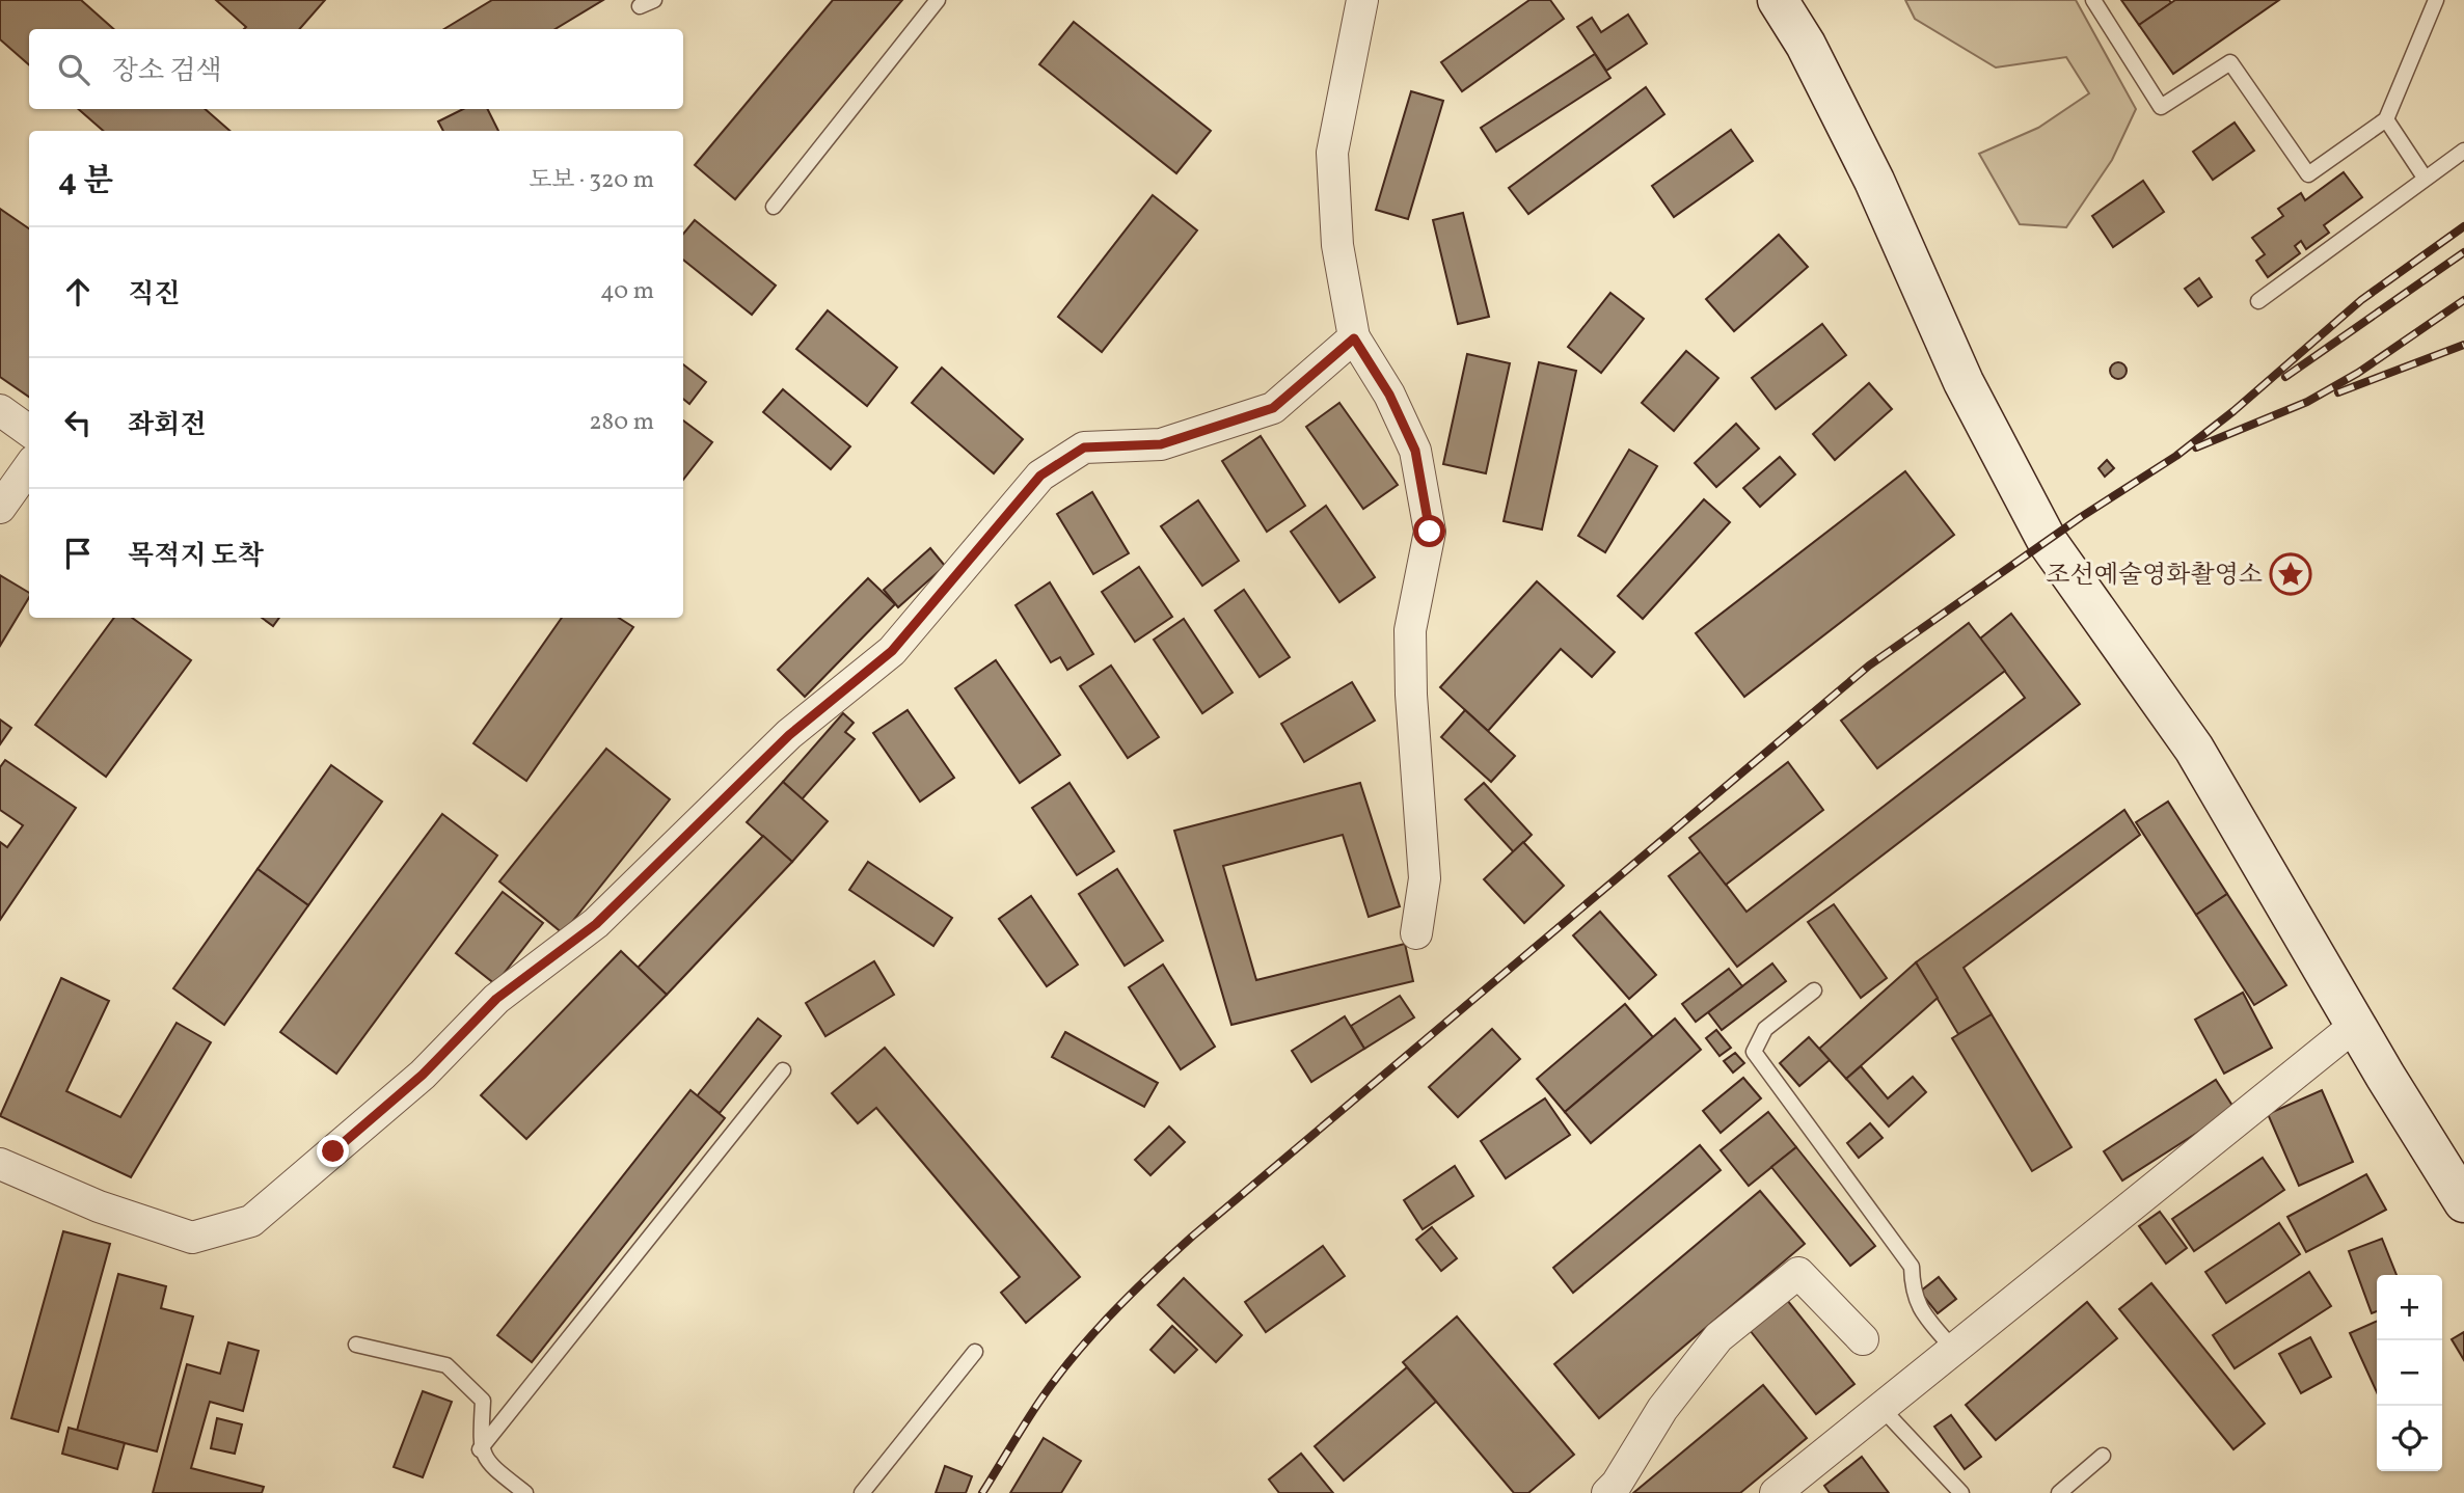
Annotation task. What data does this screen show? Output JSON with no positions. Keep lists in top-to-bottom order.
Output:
{
  "places": {
    "place": ["조선예술영화촬영소"]
  },
  "page": {
    "search": "장소 검색",
    "heading": ["4 분", "도보 · 320 m"],
    "list": [
      ["직진", "40 m"],
      ["좌회전", "280 m"],
      "목적지 도착"
    ],
    "map_buttons": ["+", "−"]
  }
}
